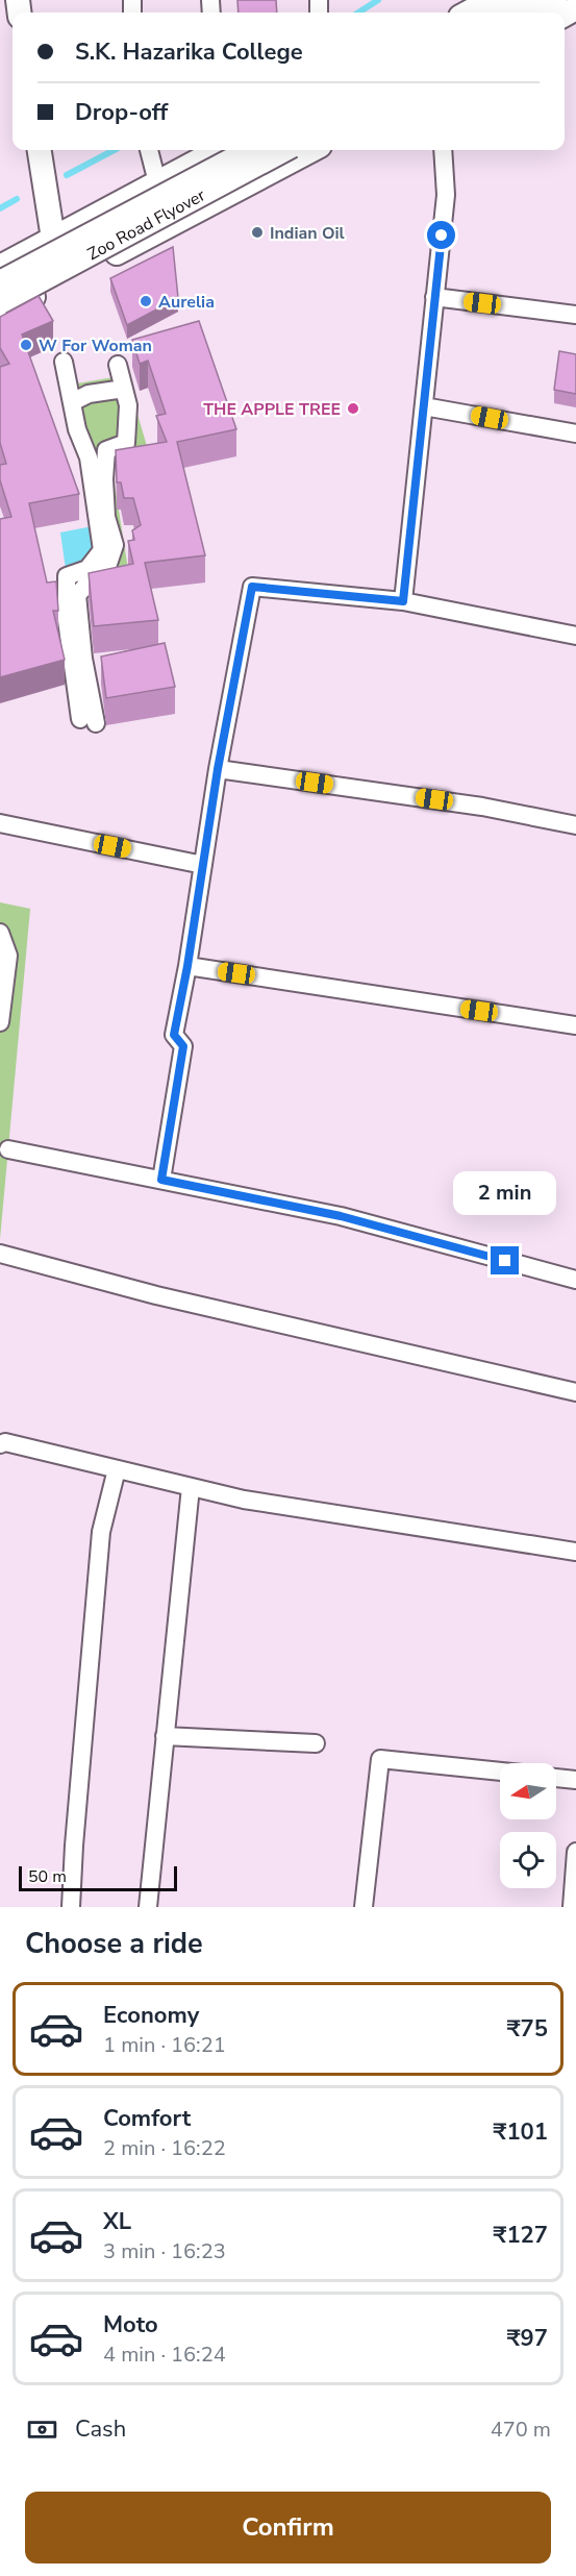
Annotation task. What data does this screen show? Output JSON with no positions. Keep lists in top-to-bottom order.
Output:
{
  "streets": {
    "main road": ["Zoo Road Flyover"]
  },
  "places": [
    "Indian Oil",
    "Aurelia",
    "W For Woman",
    "THE APPLE TREE"
  ],
  "scale_bar": "50 m",
  "north": "left",
  "page": {
    "banner": ["S.K. Hazarika College", "Drop-off"],
    "bubble": "2 min",
    "scale": "50 m",
    "heading": "Choose a ride",
    "list": [
      {
        "name": "Economy",
        "note": "1 min · 16:21",
        "value": "₹75"
      },
      {
        "name": "Comfort",
        "note": "2 min · 16:22",
        "value": "₹101"
      },
      {
        "name": "XL",
        "note": "3 min · 16:23",
        "value": "₹127"
      },
      {
        "name": "Moto",
        "note": "4 min · 16:24",
        "value": "₹97"
      }
    ],
    "pay": ["Cash", "470 m"],
    "buttons": "Confirm"
  }
}
